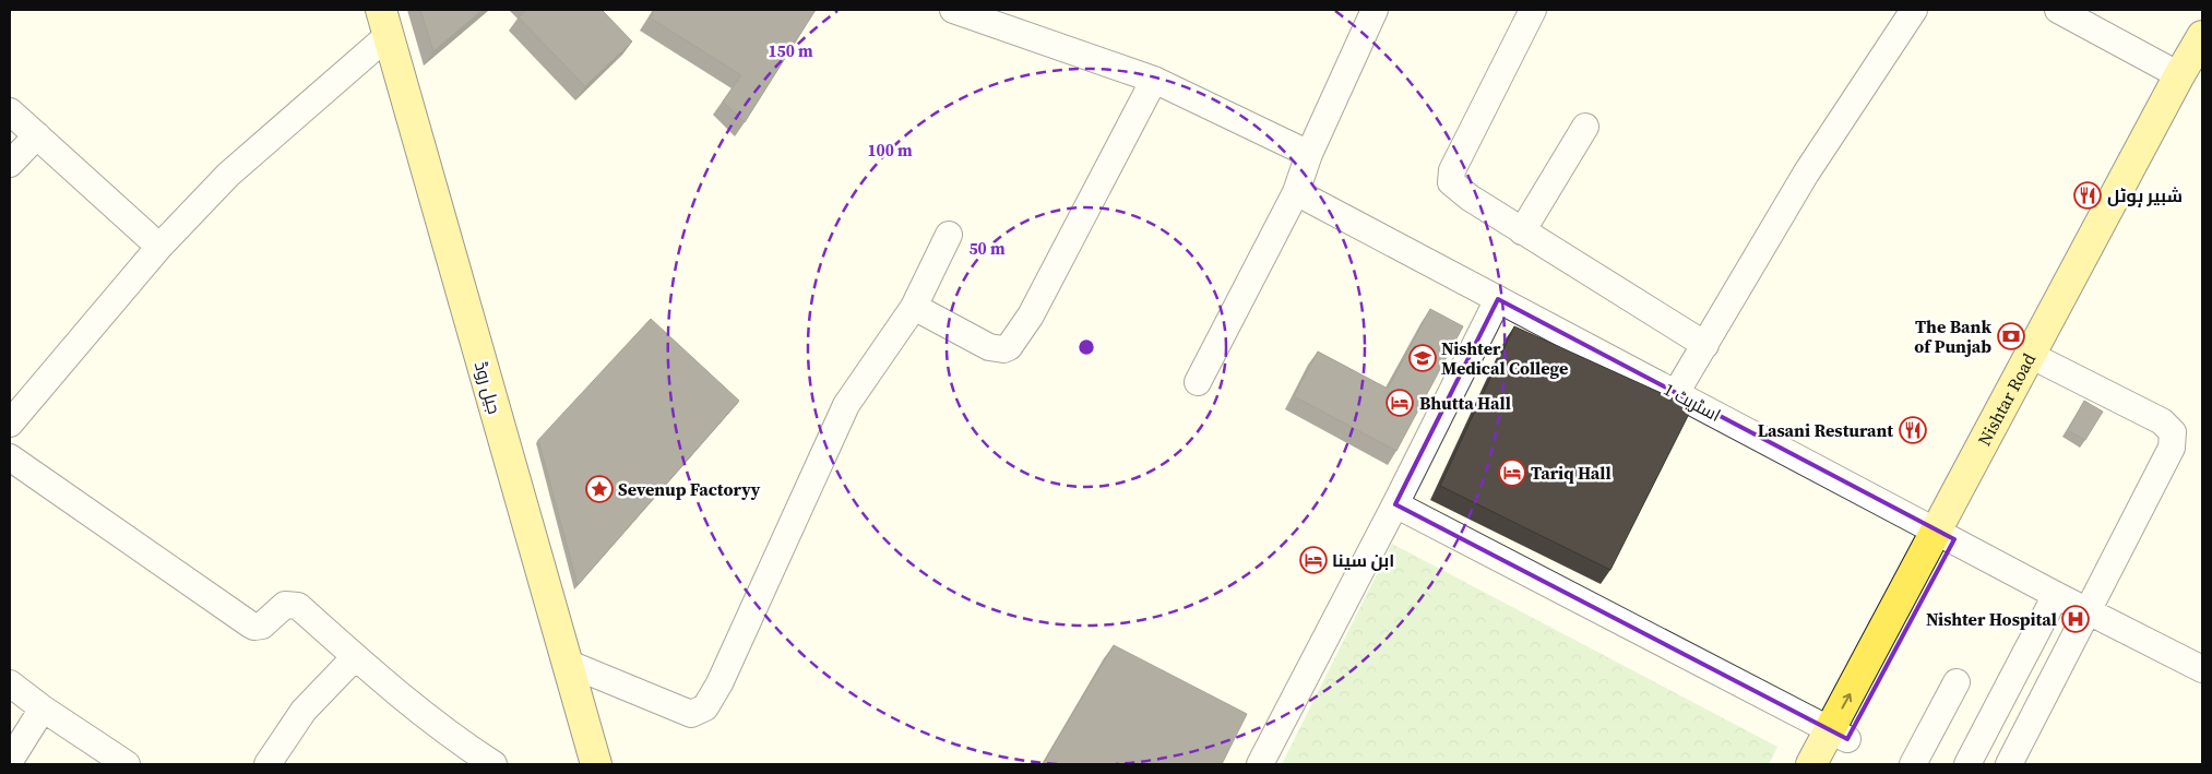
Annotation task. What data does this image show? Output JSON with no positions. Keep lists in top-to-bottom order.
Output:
{
  "streets": {
    "main road": ["جیل روڈ", "Nishtar Road"],
    "street": ["اسٹریٹ 1"]
  },
  "crossings": [
    ["Nishtar Road", "اسٹریٹ 1"]
  ],
  "places": {
    "restaurant": ["شبیر ہوٹل", "Lasani Resturant"],
    "bank": ["The Bank of Punjab"],
    "school or university": ["Nishter Medical College"],
    "hotel": ["Bhutta Hall", "Tariq Hall", "ابن سینا"],
    "place": ["Sevenup Factoryy"],
    "hospital": ["Nishter Hospital"]
  },
  "rings": ["150 m", "100 m", "50 m"]
}
